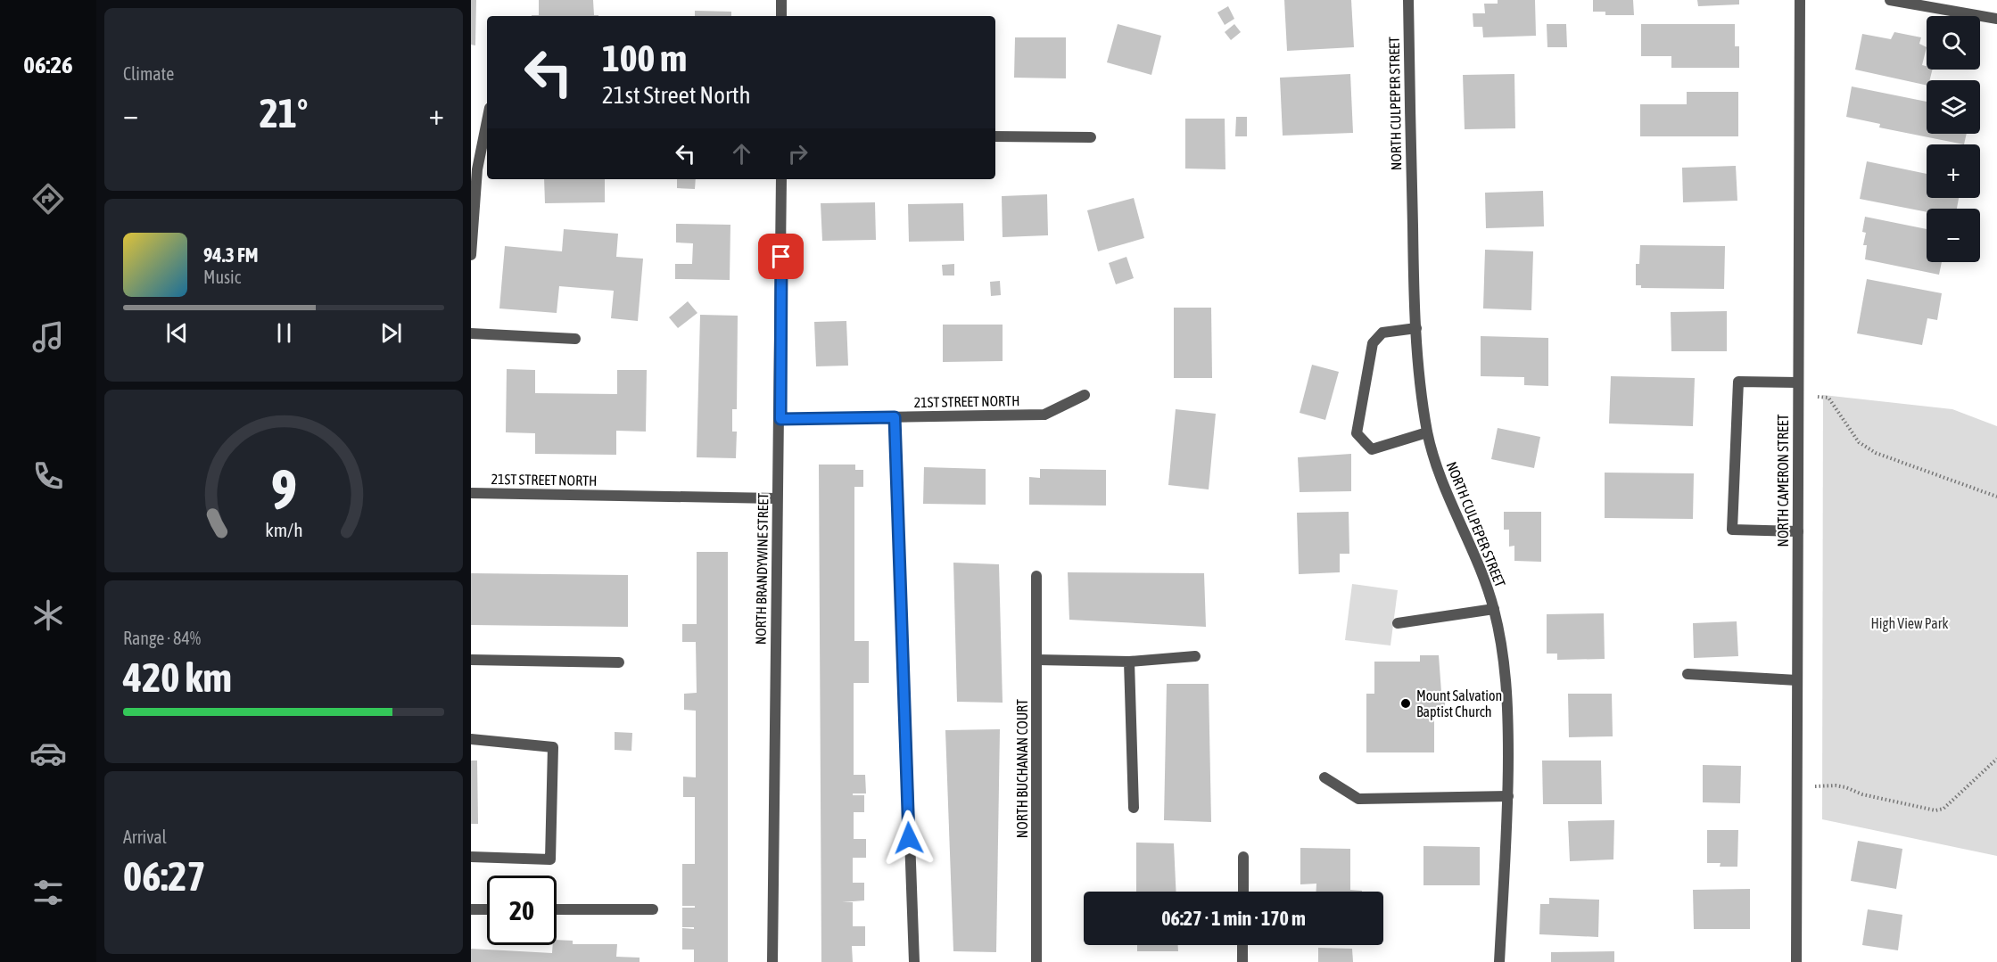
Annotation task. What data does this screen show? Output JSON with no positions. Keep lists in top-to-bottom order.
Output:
{
  "streets": {
    "street": [
      "NORTH CULPEPER STREET",
      "21ST STREET NORTH",
      "NORTH CAMERON STREET",
      "NORTH BRANDYWINE STREET",
      "NORTH BUCHANAN COURT"
    ]
  },
  "crossings": [
    ["21ST STREET NORTH", "NORTH BRANDYWINE STREET"]
  ],
  "parks": ["High View Park"],
  "places": ["Mount Salvation Baptist Church"],
  "page": {
    "tabs": "06:26",
    "tile": [
      "Climate",
      ["Range · 84%", "420 km"],
      ["Arrival", "06:27"]
    ],
    "map_buttons": ["+", "−"],
    "turn": ["100 m", "21st Street North"],
    "heat": ["−", "21°", "+"],
    "song": ["94.3 FM", "Music"],
    "limit": "20",
    "trip": "06:27 · 1 min · 170 m",
    "gauge": ["9", "km/h"]
  }
}
